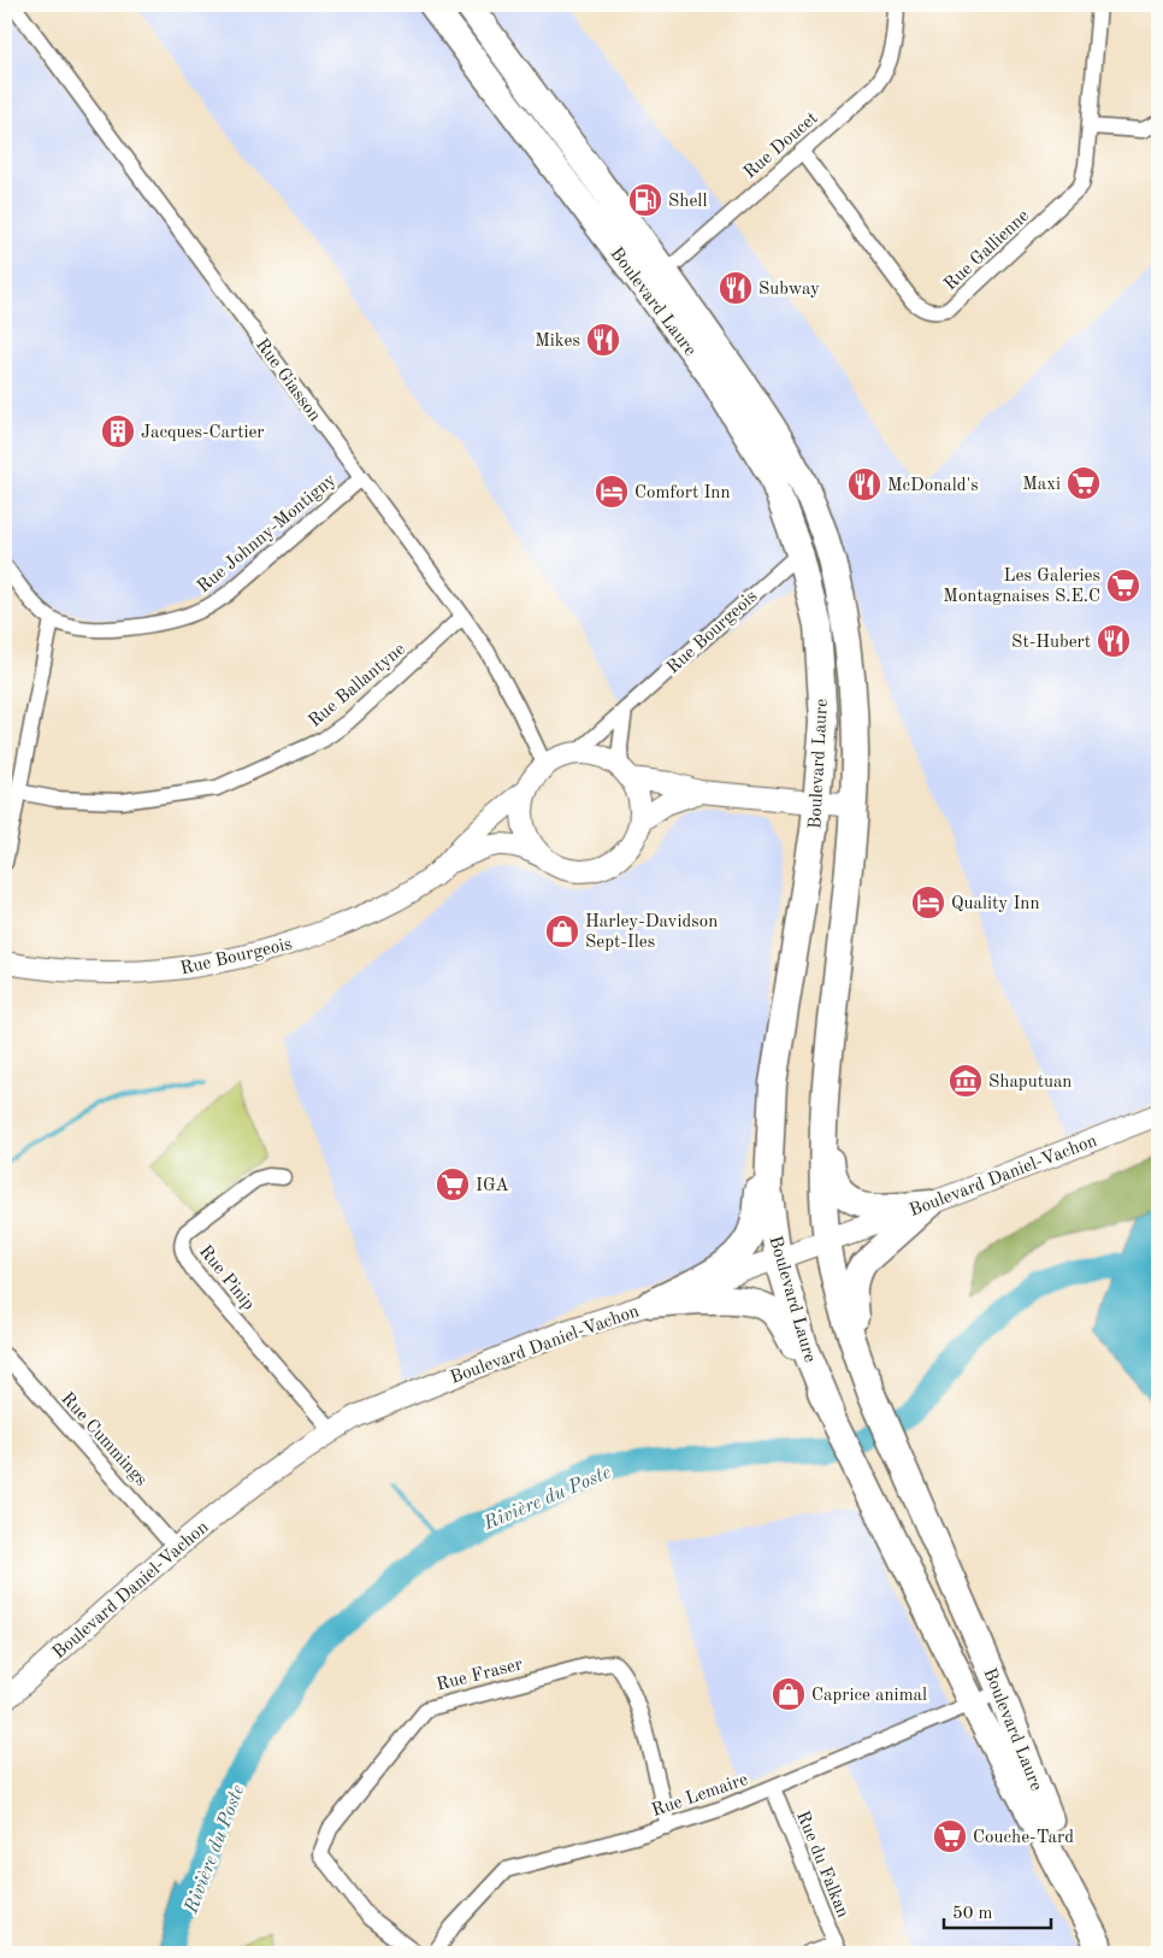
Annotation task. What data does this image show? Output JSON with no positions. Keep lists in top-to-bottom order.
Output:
{
  "streets": {
    "highway": ["Boulevard Laure"],
    "street": [
      "Rue Doucet",
      "Rue Gallienne",
      "Rue Giasson",
      "Rue Johnny-Montigny",
      "Rue Bourgeois",
      "Rue Ballantyne",
      "Boulevard Daniel-Vachon",
      "Rue Pinip",
      "Rue Cummings",
      "Rue Fraser",
      "Rue Lemaire",
      "Rue du Falkan"
    ]
  },
  "crossings": [
    ["Rue Doucet", "Rue Gallienne"],
    ["Rue Doucet", "Boulevard Laure"],
    ["Boulevard Laure", "Rue Bourgeois"],
    ["Boulevard Laure", "Boulevard Daniel-Vachon"],
    ["Boulevard Laure", "Rue Lemaire"],
    ["Rue Giasson", "Rue Johnny-Montigny"],
    ["Rue Giasson", "Rue Bourgeois"],
    ["Rue Giasson", "Rue Ballantyne"],
    ["Boulevard Daniel-Vachon", "Rue Pinip"],
    ["Boulevard Daniel-Vachon", "Rue Cummings"],
    ["Rue Fraser", "Rue Lemaire"],
    ["Rue Lemaire", "Rue du Falkan"]
  ],
  "water": ["Rivière du Poste"],
  "places": {
    "fuel station": ["Shell"],
    "restaurant": [
      "Subway",
      "Mikes",
      "McDonald's",
      "St-Hubert"
    ],
    "building": ["Jacques-Cartier"],
    "supermarket": [
      "Maxi",
      "Les Galeries Montagnaises S.E.C",
      "IGA",
      "Couche-Tard"
    ],
    "hotel": ["Comfort Inn", "Quality Inn"],
    "shop": ["Harley-Davidson Sept-Iles", "Caprice animal"],
    "museum": ["Shaputuan"]
  },
  "scale_bar": "50 m"
}
